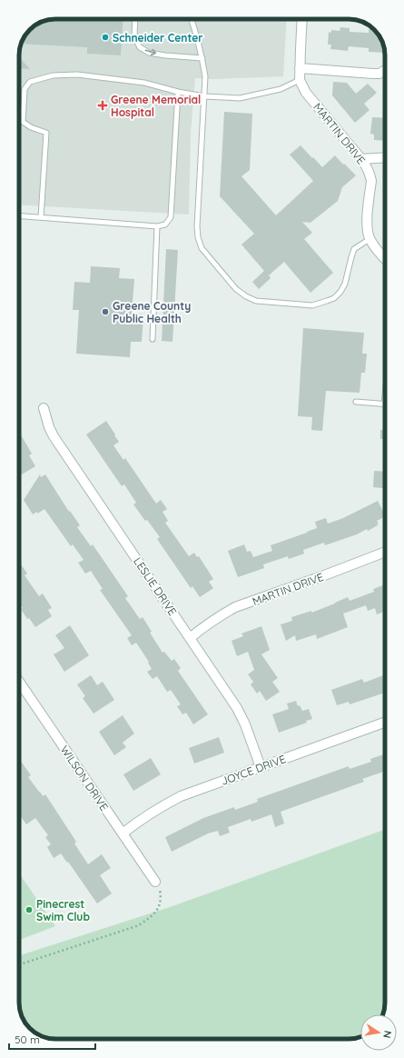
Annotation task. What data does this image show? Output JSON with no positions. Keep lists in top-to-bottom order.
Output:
{
  "streets": {
    "street": [
      "MARTIN DRIVE",
      "LESLIE DRIVE",
      "JOYCE DRIVE",
      "WILSON DRIVE"
    ]
  },
  "crossings": [
    ["MARTIN DRIVE", "LESLIE DRIVE"],
    ["LESLIE DRIVE", "JOYCE DRIVE"],
    ["JOYCE DRIVE", "WILSON DRIVE"]
  ],
  "places": {
    "other": ["Schneider Center", "Greene County Public Health", "Pinecrest Swim Club"],
    "health": ["Greene Memorial Hospital"]
  },
  "scale_bar": "50 m",
  "north": "right"
}
